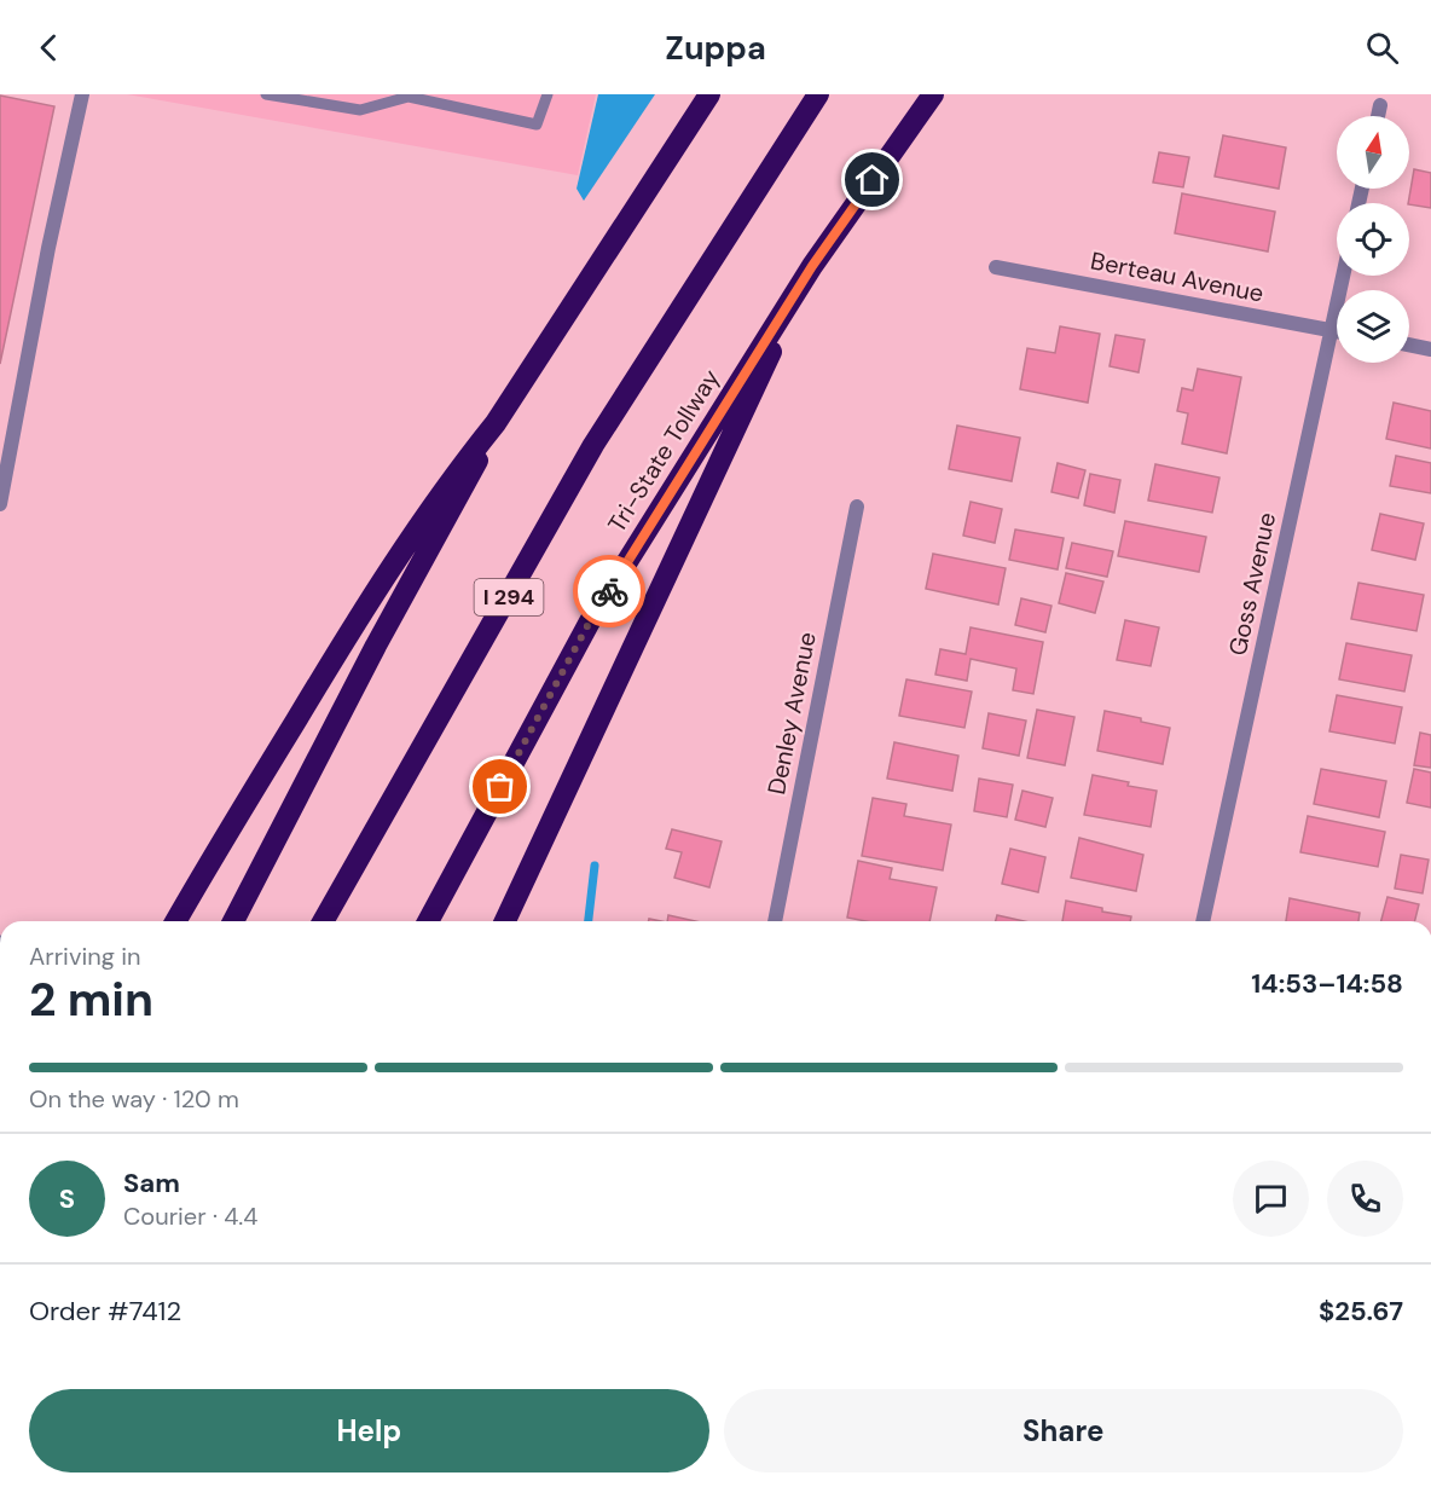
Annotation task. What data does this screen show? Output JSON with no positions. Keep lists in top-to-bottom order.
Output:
{
  "streets": {
    "highway": ["Tri-State Tollway", "I 294"],
    "street": ["Berteau Avenue", "Goss Avenue", "Denley Avenue"]
  },
  "crossings": [
    ["Berteau Avenue", "Goss Avenue"]
  ],
  "north": "top",
  "page": {
    "header": "Zuppa",
    "heading": ["2 min", "Arriving in", "14:53–14:58"],
    "panel": [
      "Sam",
      "Courier · 4.4",
      "Order #7412",
      "$25.67"
    ],
    "bar": "On the way · 120 m",
    "round": "S",
    "buttons": ["Help", "Share"]
  }
}
